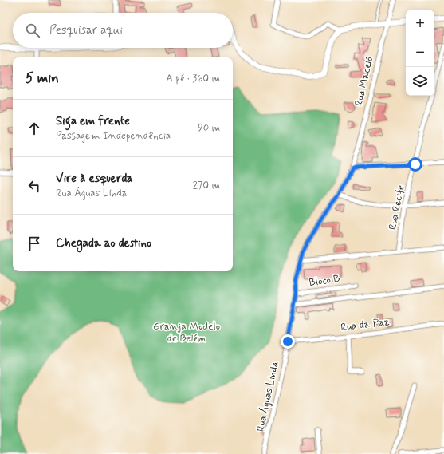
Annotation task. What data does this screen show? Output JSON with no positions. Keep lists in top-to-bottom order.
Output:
{
  "streets": {
    "street": [
      "Rua Maceió",
      "Rua Recife",
      "Bloco B",
      "Rua da Paz",
      "Rua Águas Linda"
    ]
  },
  "crossings": [
    ["Rua Maceió", "Rua Águas Linda"],
    ["Bloco B", "Rua Águas Linda"],
    ["Rua da Paz", "Rua Águas Linda"]
  ],
  "parks": ["Granja Modelo de Belém"],
  "page": {
    "map_buttons": ["+", "−"],
    "search": "Pesquisar aqui",
    "heading": ["5 min", "A pé · 360 m"],
    "list": [
      ["Siga em frente", "Passagem Independência", "90 m"],
      ["Vire à esquerda", "Rua Águas Linda", "270 m"],
      "Chegada ao destino"
    ]
  }
}
